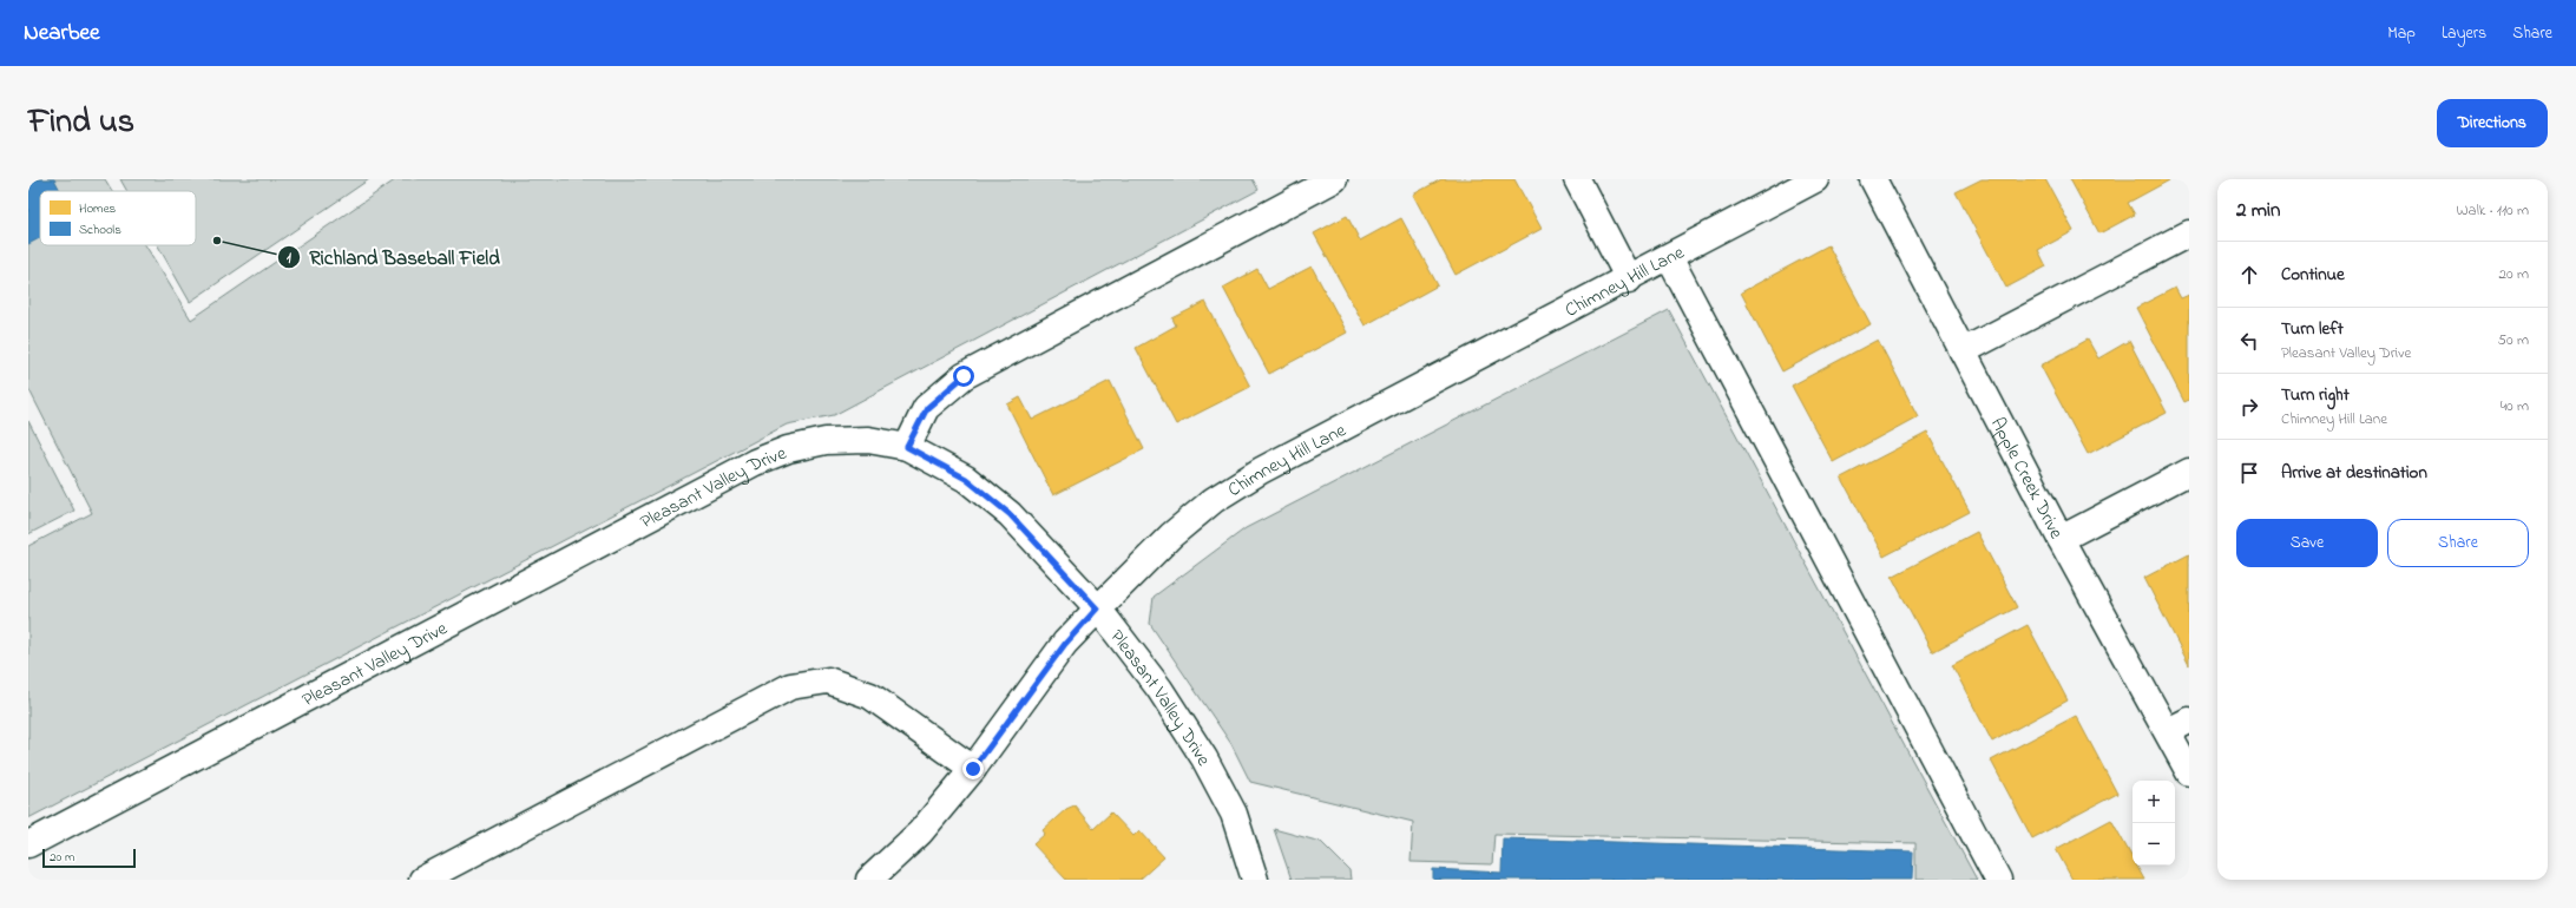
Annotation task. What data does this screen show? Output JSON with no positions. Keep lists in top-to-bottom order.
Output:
{
  "streets": {
    "street": ["Chimney Hill Lane", "Apple Creek Drive", "Pleasant Valley Drive"]
  },
  "crossings": [
    ["Chimney Hill Lane", "Pleasant Valley Drive"]
  ],
  "places": ["Richland Baseball Field"],
  "legend": ["Homes", "Schools"],
  "scale_bar": "20 m",
  "page": {
    "header": "Nearbee",
    "nav": ["Map", "Layers", "Share"],
    "title": "Find us",
    "buttons": [
      "Directions",
      ["Save", "Share"]
    ],
    "heading": ["2 min", "Walk · 110 m"],
    "list": [
      ["Continue", "20 m"],
      ["Turn left", "Pleasant Valley Drive", "50 m"],
      ["Turn right", "Chimney Hill Lane", "40 m"],
      "Arrive at destination"
    ],
    "map_buttons": ["+", "−"],
    "scale": "20 m"
  }
}
